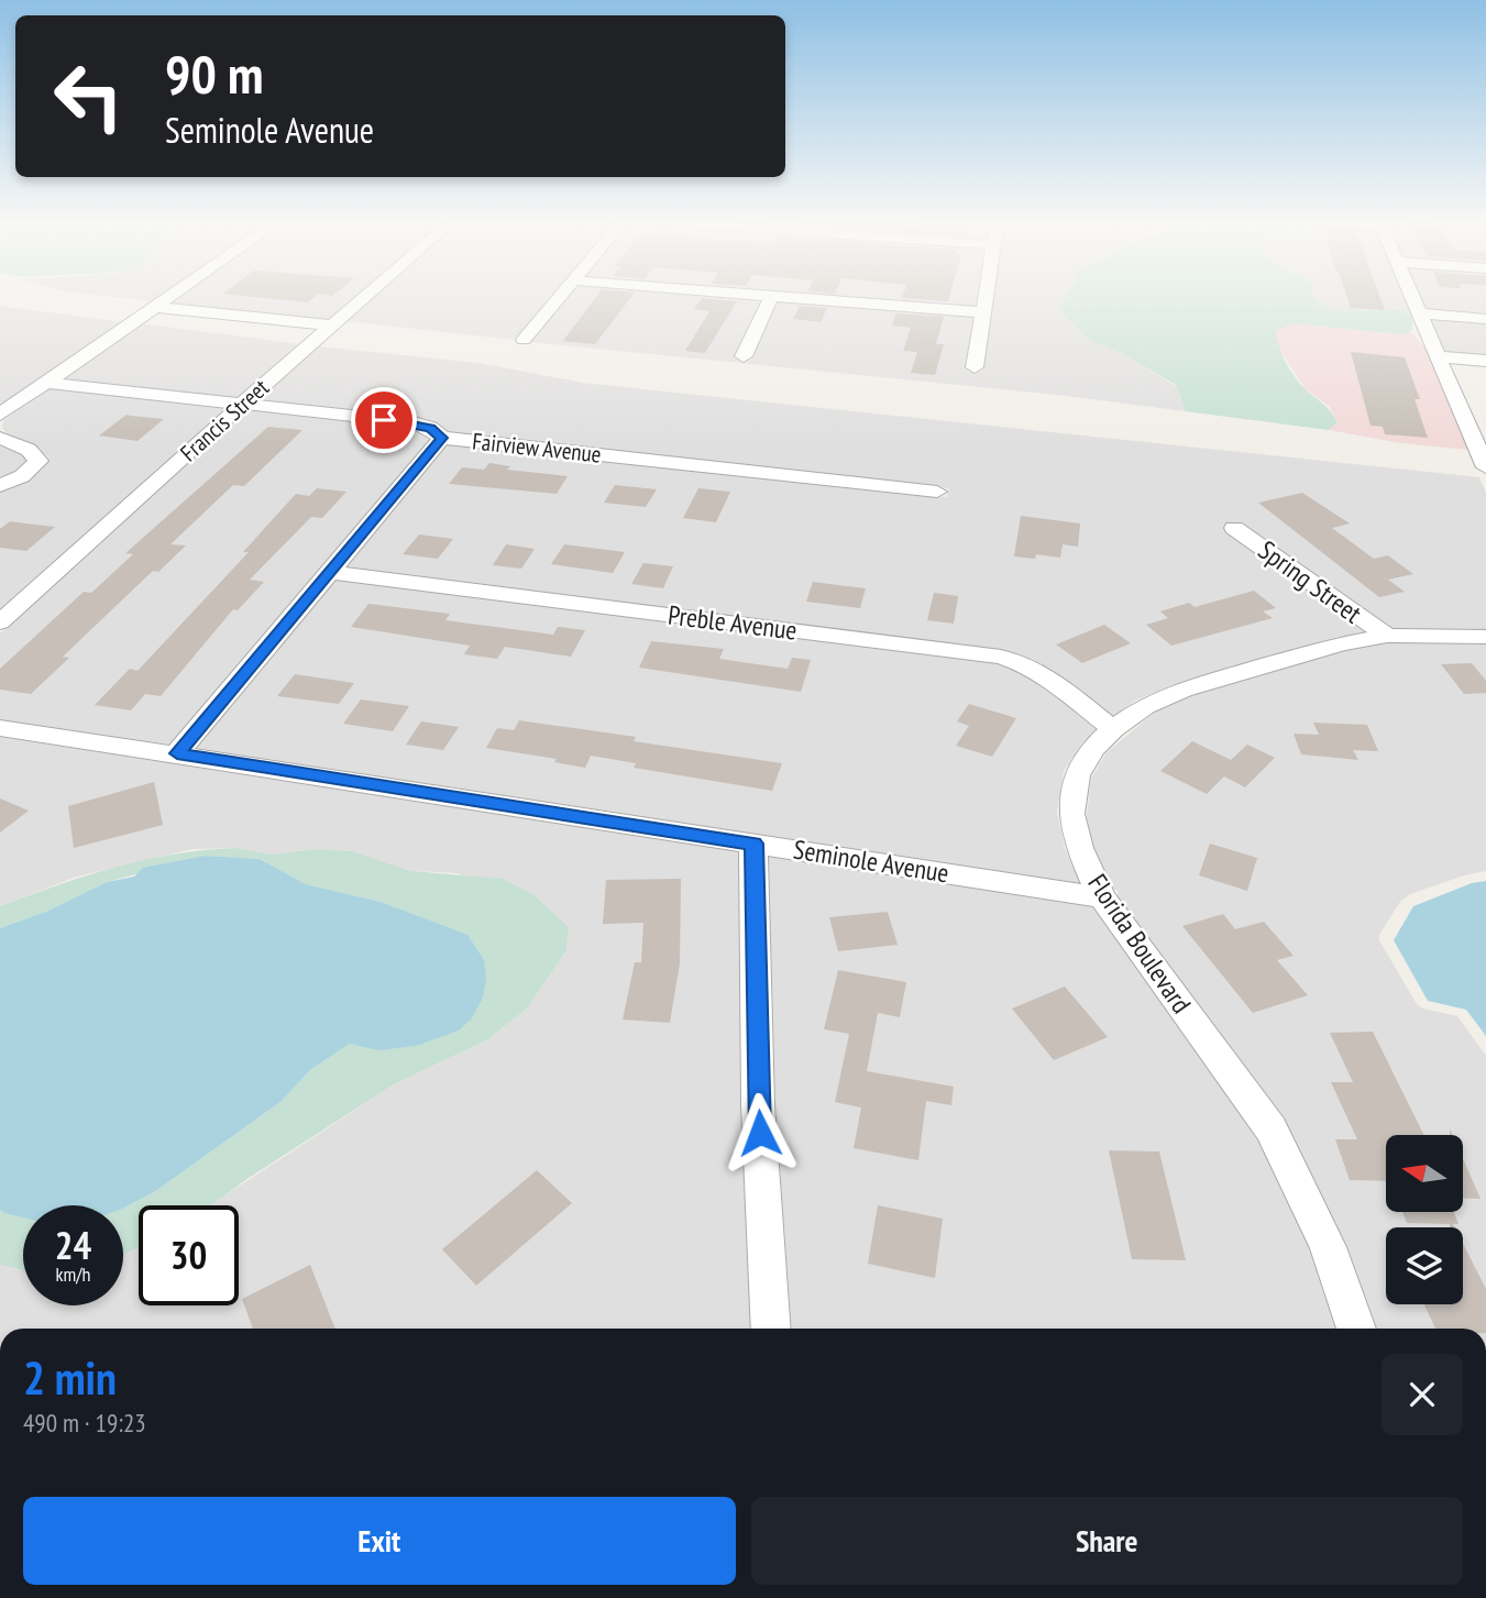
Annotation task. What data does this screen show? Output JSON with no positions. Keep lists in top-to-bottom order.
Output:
{
  "streets": {
    "street": [
      "Francis Street",
      "Fairview Avenue",
      "Spring Street",
      "Preble Avenue",
      "Seminole Avenue",
      "Florida Boulevard"
    ]
  },
  "crossings": [
    ["Francis Street", "Fairview Avenue"],
    ["Spring Street", "Florida Boulevard"],
    ["Preble Avenue", "Florida Boulevard"],
    ["Seminole Avenue", "Florida Boulevard"]
  ],
  "north": "left",
  "page": {
    "turn": ["90 m", "Seminole Avenue"],
    "speed": "24 km/h",
    "limit": "30",
    "heading": ["2 min", "490 m · 19:23"],
    "buttons": ["Exit", "Share"]
  }
}
